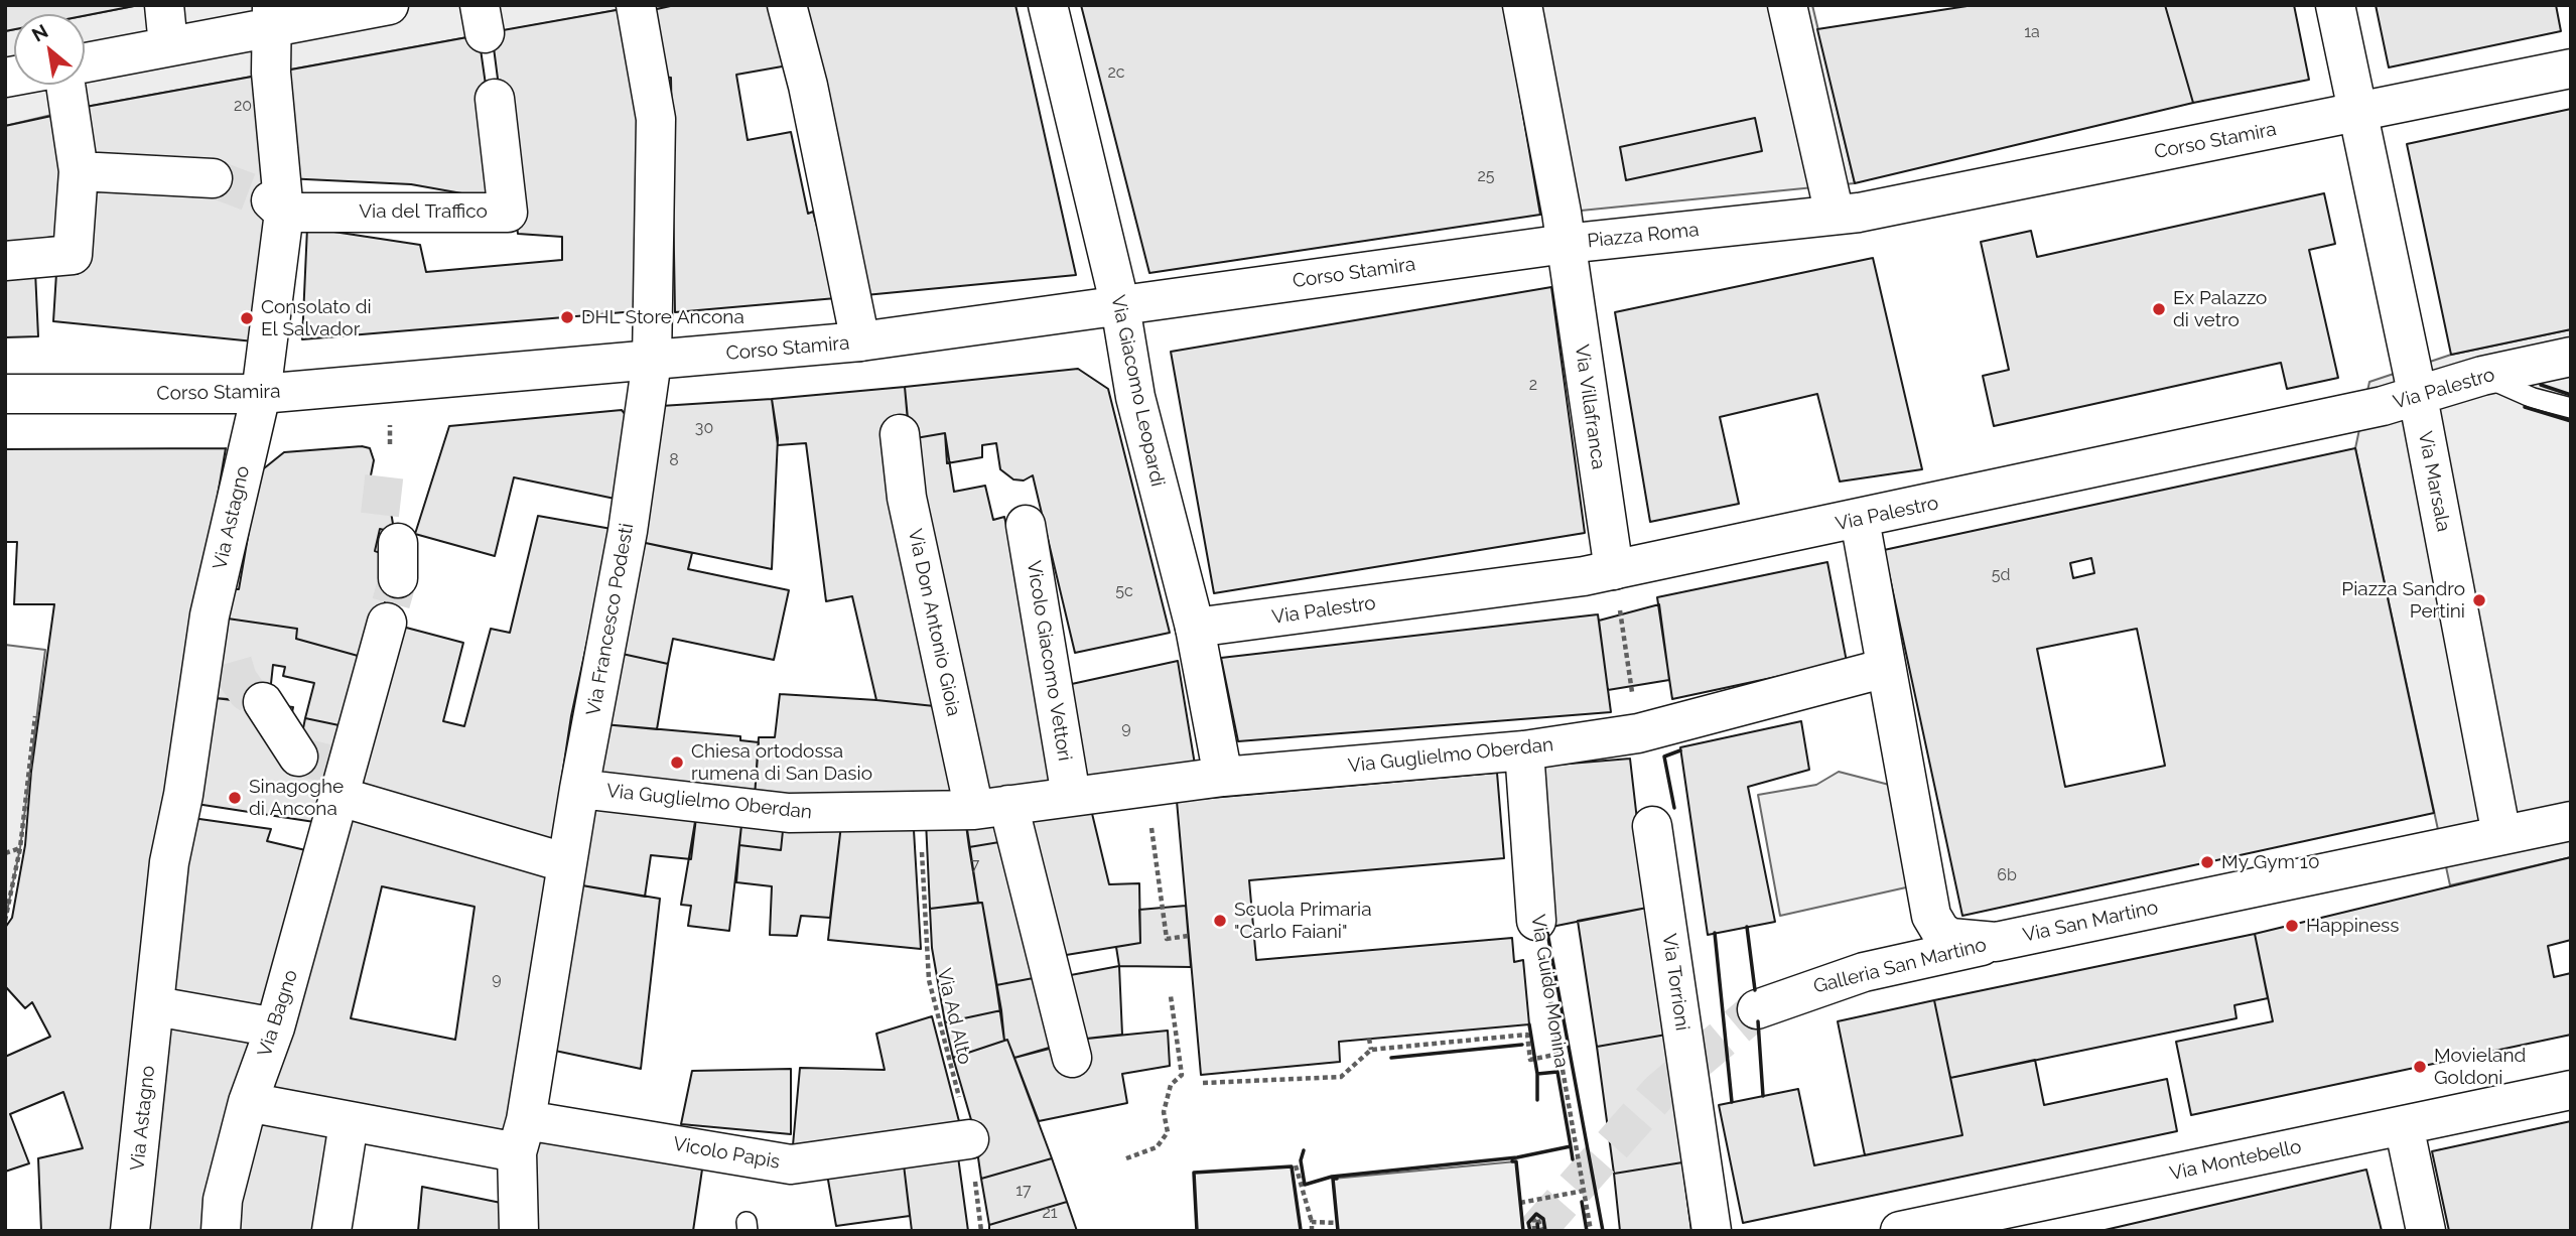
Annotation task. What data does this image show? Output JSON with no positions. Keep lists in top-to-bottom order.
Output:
{
  "streets": {
    "street": [
      "Corso Stamira",
      "Via del Traffico",
      "Piazza Roma",
      "Via Palestro",
      "Via Giacomo Leopardi",
      "Via Villafranca",
      "Via Marsala",
      "Via Astagno",
      "Via Francesco Podesti",
      "Via Don Antonio Gioia",
      "Vicolo Giacomo Vettori",
      "Via Guglielmo Oberdan",
      "Via San Martino",
      "Galleria San Martino",
      "Via Torrioni",
      "Via Guido Monina",
      "Via Bagno",
      "Vicolo Papis",
      "Via Montebello"
    ],
    "path": ["Via Ad Alto"]
  },
  "crossings": [
    ["Corso Stamira", "Piazza Roma"],
    ["Corso Stamira", "Via Giacomo Leopardi"],
    ["Corso Stamira", "Via Villafranca"],
    ["Corso Stamira", "Via Marsala"],
    ["Corso Stamira", "Via Astagno"],
    ["Corso Stamira", "Via Francesco Podesti"],
    ["Via del Traffico", "Via Astagno"],
    ["Piazza Roma", "Via Villafranca"],
    ["Via Palestro", "Via Giacomo Leopardi"],
    ["Via Palestro", "Via Villafranca"],
    ["Via Palestro", "Via Marsala"],
    ["Via Giacomo Leopardi", "Via Guglielmo Oberdan"],
    ["Via Marsala", "Via San Martino"],
    ["Via Francesco Podesti", "Via Guglielmo Oberdan"],
    ["Via Francesco Podesti", "Vicolo Papis"],
    ["Via Don Antonio Gioia", "Via Guglielmo Oberdan"],
    ["Vicolo Giacomo Vettori", "Via Guglielmo Oberdan"],
    ["Via Guglielmo Oberdan", "Via Guido Monina"],
    ["Via Guglielmo Oberdan", "Via Ad Alto"],
    ["Via San Martino", "Galleria San Martino"],
    ["Via Bagno", "Vicolo Papis"],
    ["Via Ad Alto", "Vicolo Papis"]
  ],
  "places": [
    "Ex Palazzo di vetro",
    "DHL Store Ancona",
    "Consolato di El Salvador",
    "Piazza Sandro Pertini",
    "Chiesa ortodossa rumena di San Dasio",
    "Sinagoghe di Ancona",
    "My Gym 10",
    "Scuola Primaria \"Carlo Faiani\"",
    "Happiness",
    "Movieland Goldoni"
  ],
  "house_numbers": [
    "1a",
    "2c",
    "20",
    "25",
    "2",
    "30",
    "8",
    "5d",
    "5c",
    "9",
    "7",
    "6b",
    "9",
    "17",
    "21"
  ],
  "north": "top left"
}
